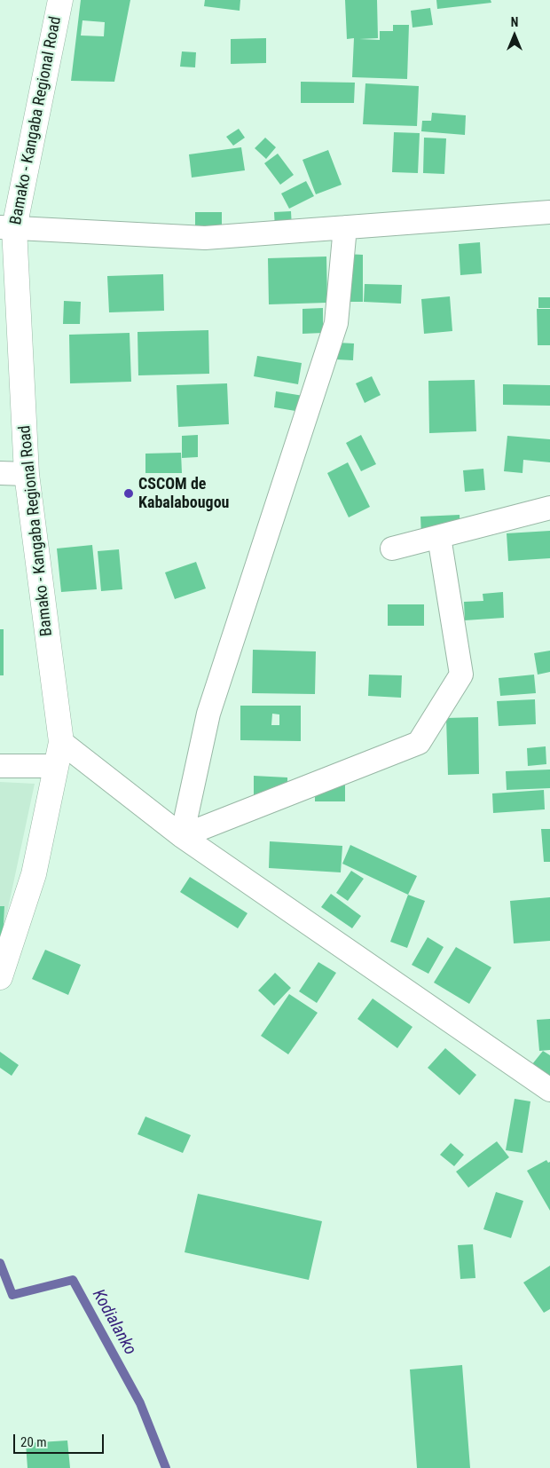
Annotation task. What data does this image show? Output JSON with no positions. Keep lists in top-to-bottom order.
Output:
{
  "streets": {
    "street": ["Bamako - Kangaba Regional Road"]
  },
  "water": ["Kodialanko"],
  "places": ["CSCOM de Kabalabougou"],
  "scale_bar": "20 m",
  "north": "top"
}
